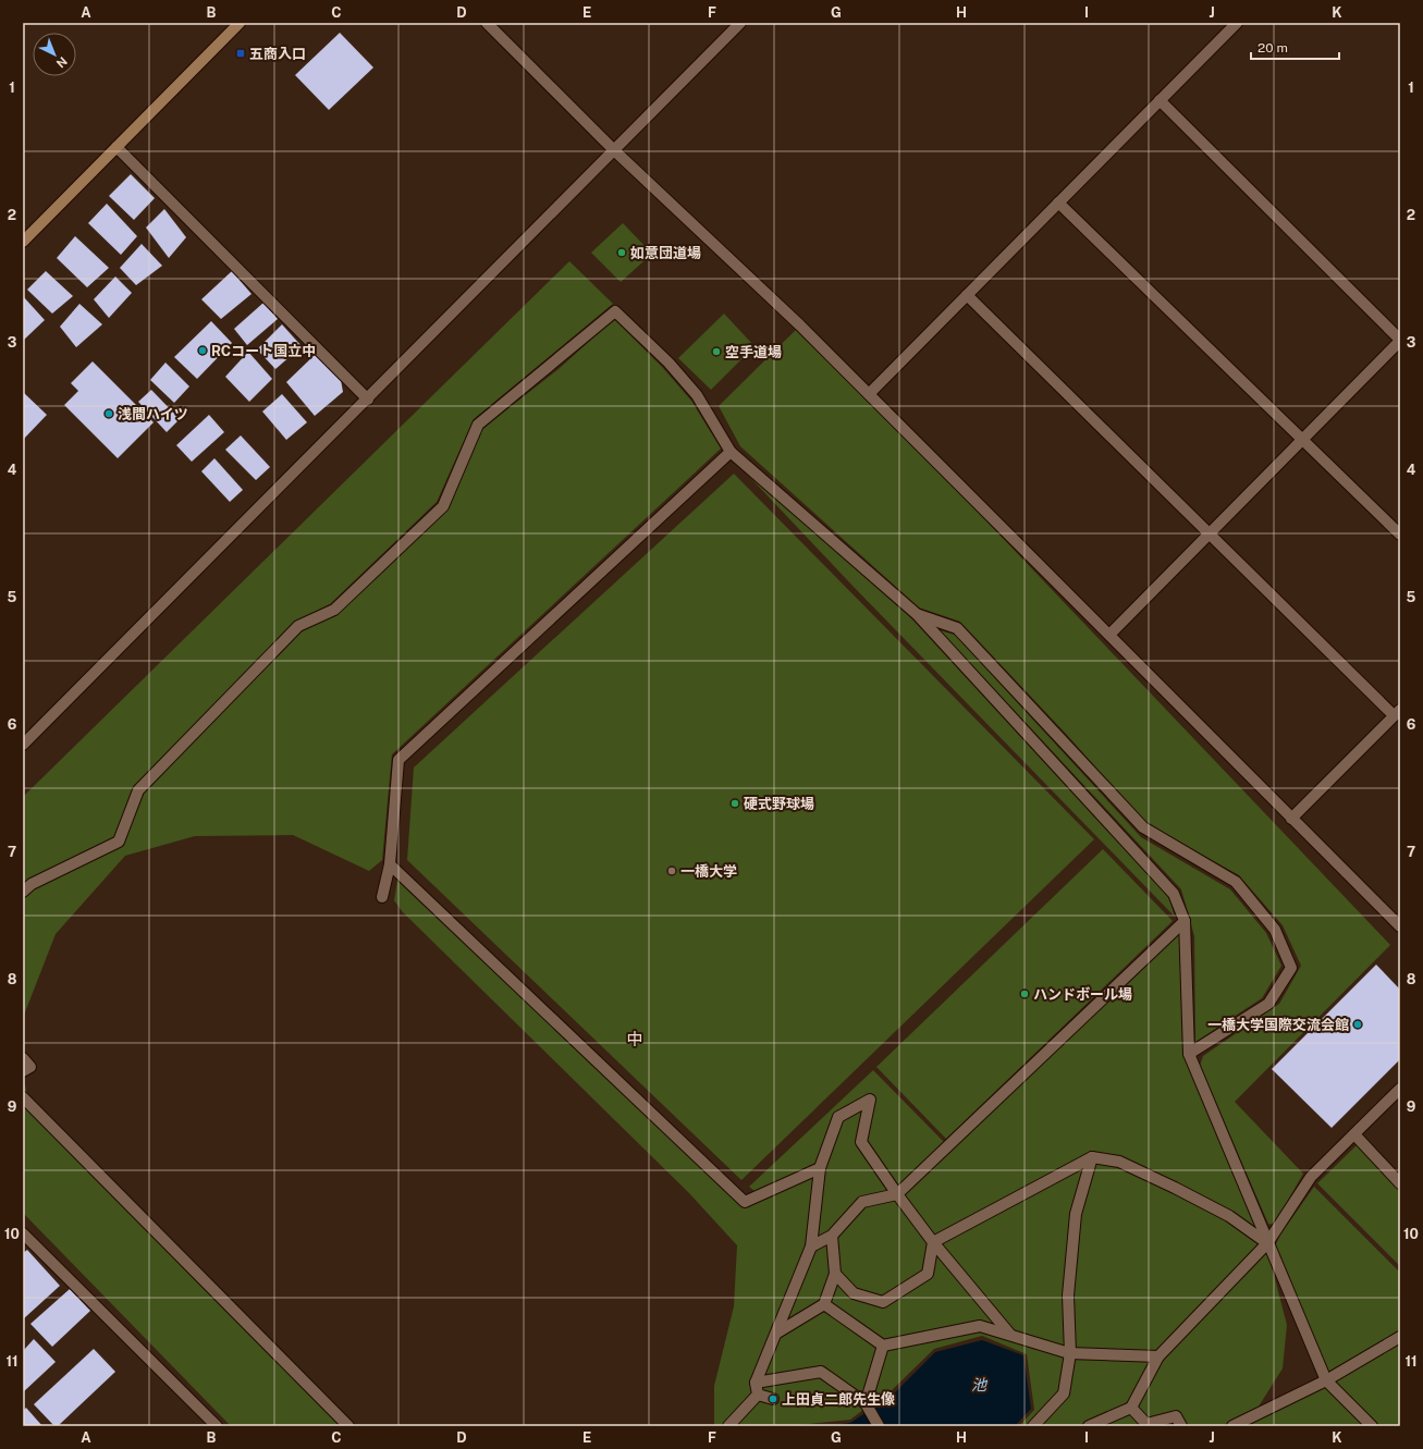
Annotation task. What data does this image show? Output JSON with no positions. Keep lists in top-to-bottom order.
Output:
{
  "districts": ["中"],
  "water": ["池"],
  "places": {
    "transit": ["五商入口"],
    "other": [
      "如意団道場",
      "RCコート国立中",
      "空手道場",
      "浅間ハイツ",
      "硬式野球場",
      "一橋大学",
      "ハンドボール場",
      "一橋大学国際交流会館",
      "上田貞二郎先生像"
    ]
  },
  "scale_bar": "20 m",
  "north": "bottom right",
  "grid": {
    "columns": [
      "A",
      "B",
      "C",
      "D",
      "E",
      "F",
      "G",
      "H",
      "I",
      "J",
      "K"
    ],
    "rows": [
      "1",
      "2",
      "3",
      "4",
      "5",
      "6",
      "7",
      "8",
      "9",
      "10",
      "11"
    ]
  }
}
